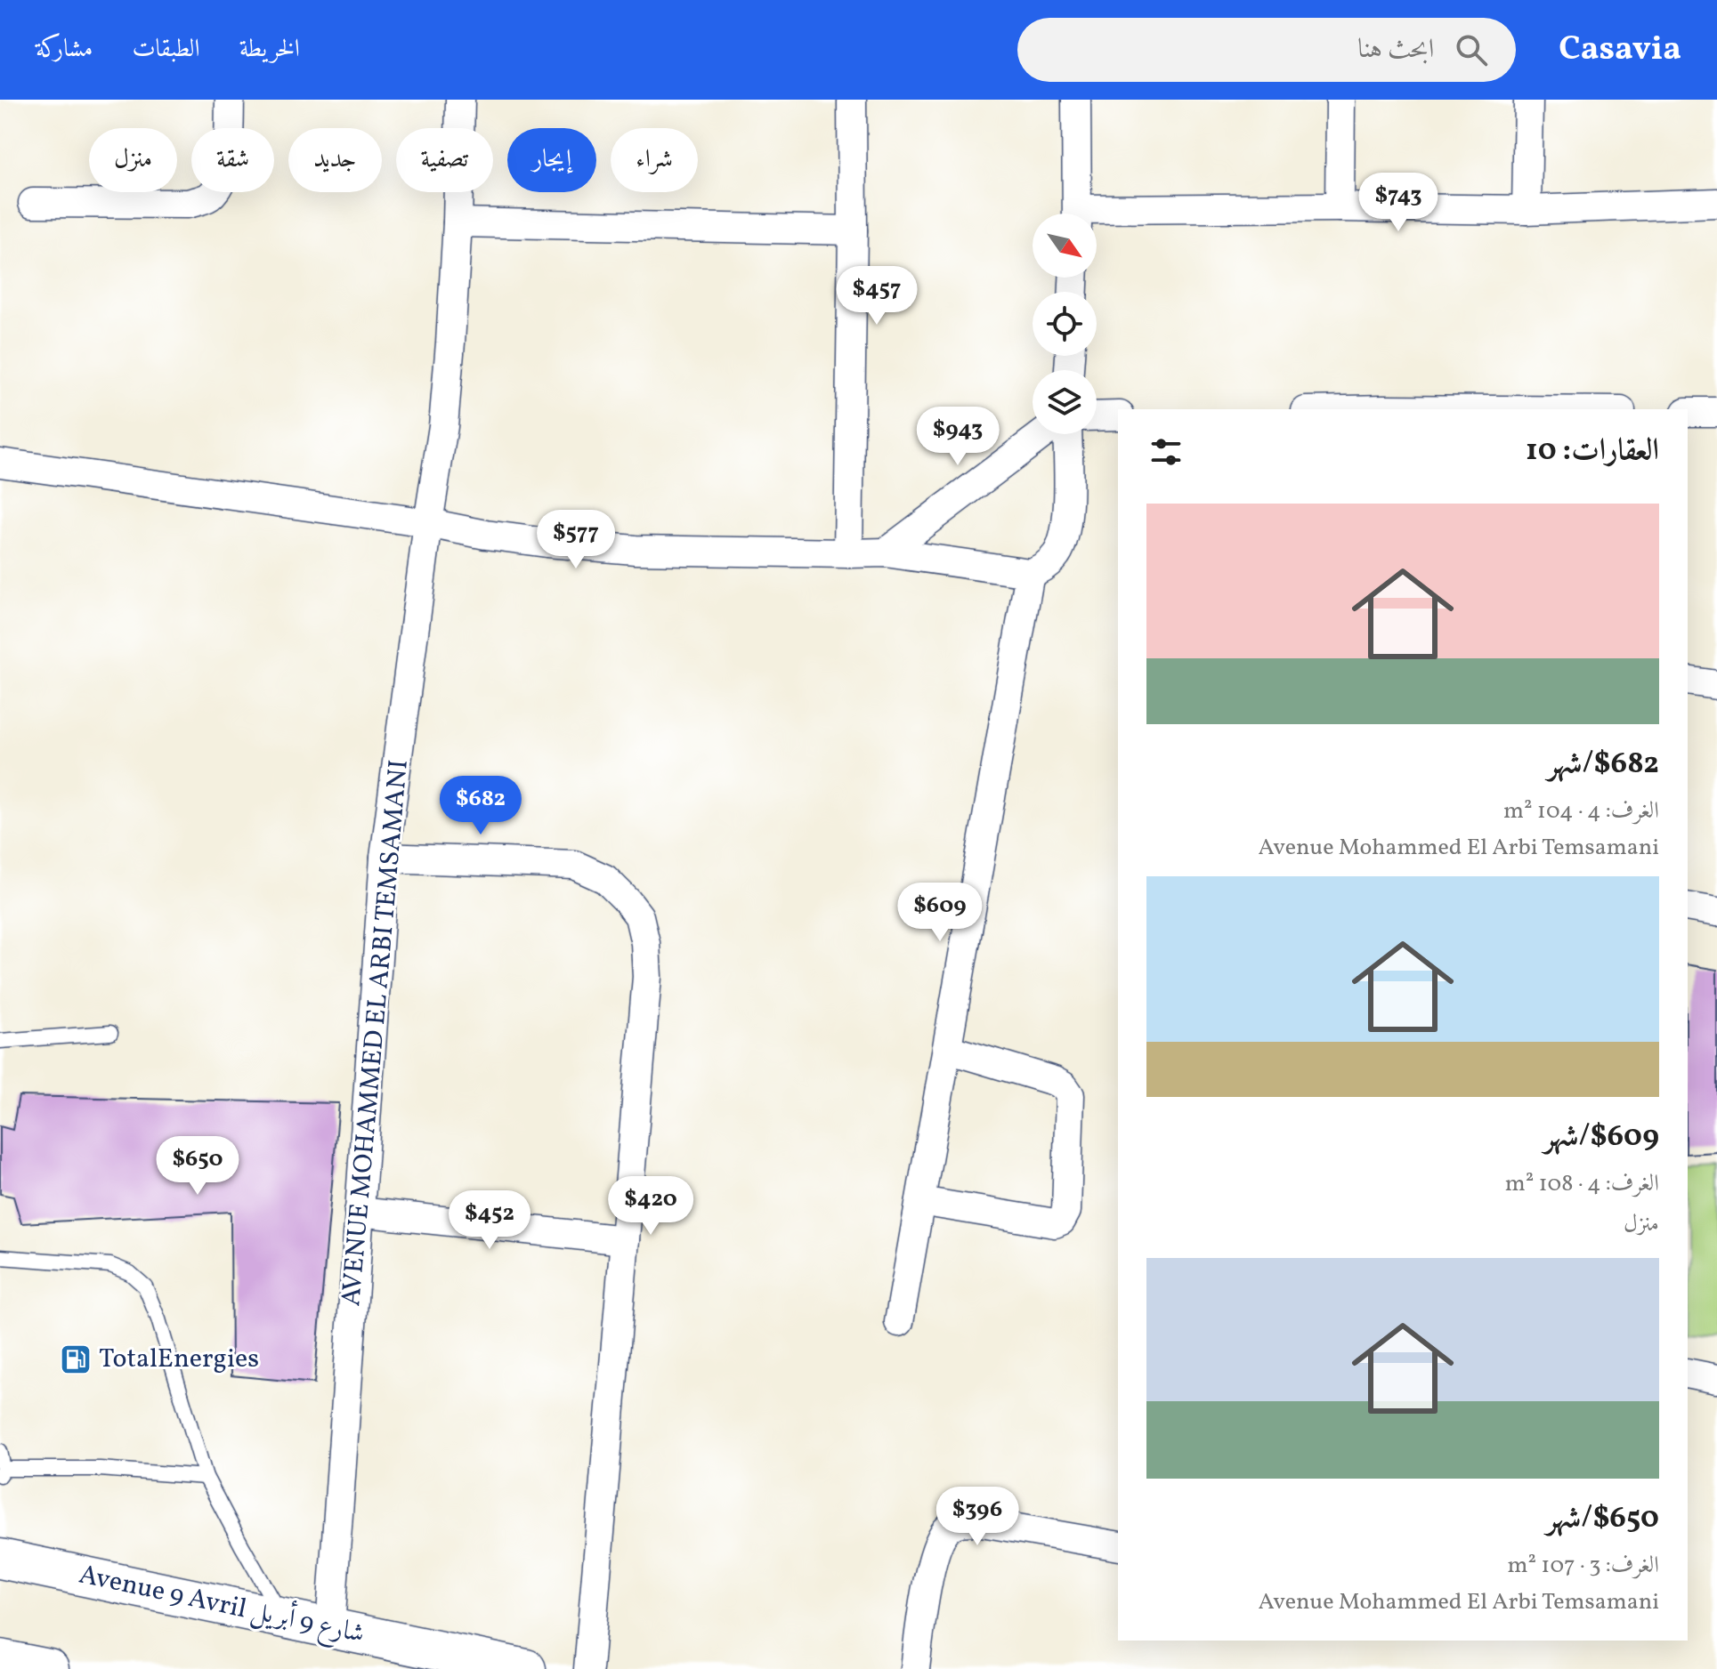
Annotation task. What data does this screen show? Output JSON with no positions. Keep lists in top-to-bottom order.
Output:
{
  "streets": {
    "highway": ["Avenue 9 Avril شارع 9 أبريل"],
    "street": ["AVENUE MOHAMMED EL ARBI TEMSAMANI"]
  },
  "crossings": [
    ["AVENUE MOHAMMED EL ARBI TEMSAMANI", "Avenue 9 Avril شارع 9 أبريل"]
  ],
  "places": {
    "fuel station": ["TotalEnergies"]
  },
  "north": "bottom right",
  "page": {
    "header": "Casavia",
    "search": "ابحث هنا",
    "nav": ["الخريطة", "الطبقات", "مشاركة"],
    "chip": [
      "شراء",
      "إيجار",
      "تصفية",
      "جديد",
      "شقة",
      "منزل"
    ],
    "price": [
      "$743",
      "$457",
      "$943",
      "$577",
      "$682",
      "$609",
      "$650",
      "$420",
      "$452",
      "$396"
    ],
    "heading": "العقارات: 10",
    "list": [
      {
        "name": "$682/شهر",
        "note": "الغرف: 4 · 104 m² · Avenue Mohammed El Arbi Temsamani"
      },
      {
        "name": "$609/شهر",
        "note": "الغرف: 4 · 108 m² · منزل"
      },
      {
        "name": "$650/شهر",
        "note": "الغرف: 3 · 107 m² · Avenue Mohammed El Arbi Temsamani"
      }
    ]
  }
}
